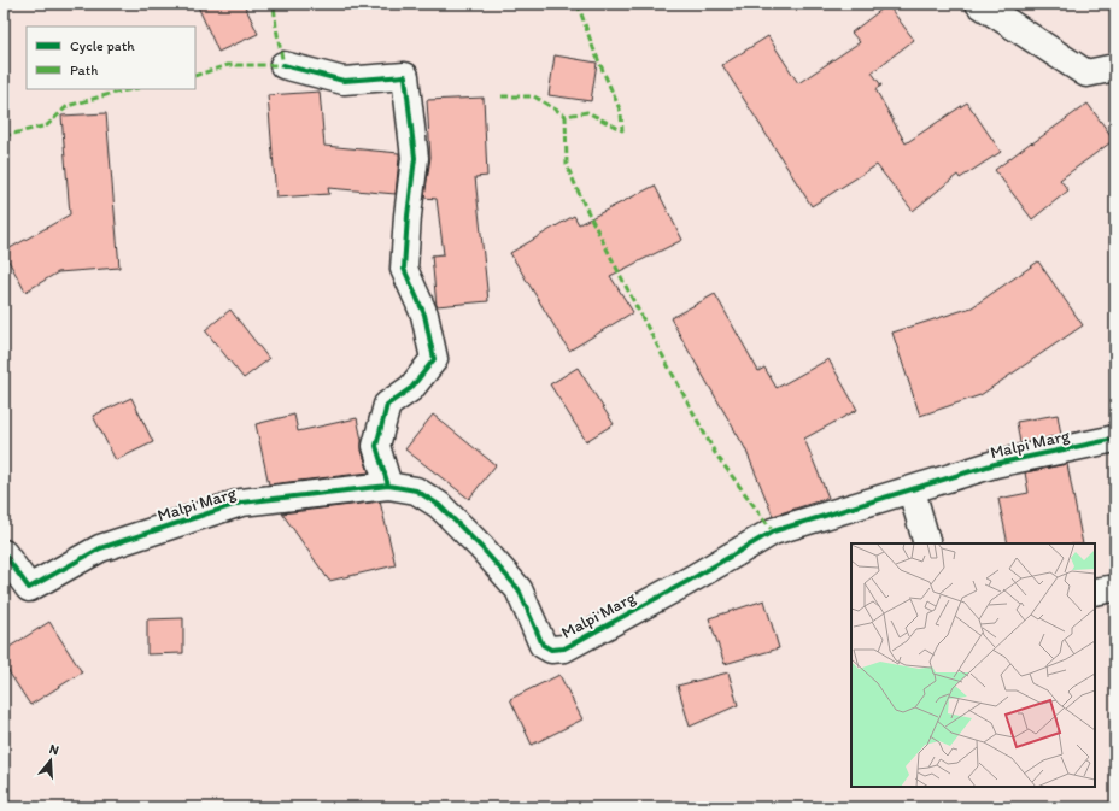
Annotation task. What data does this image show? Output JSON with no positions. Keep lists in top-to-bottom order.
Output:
{
  "streets": {
    "street": ["Malpi Marg"]
  },
  "legend": ["Cycle path", "Path"],
  "north": "top"
}
